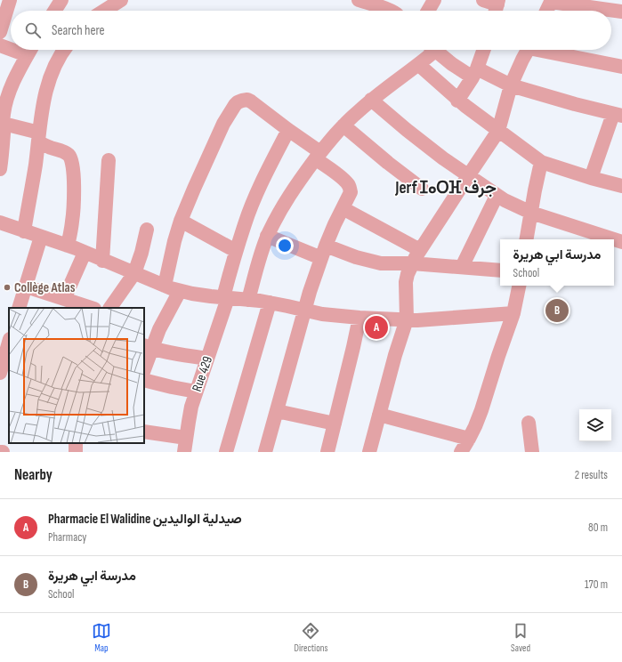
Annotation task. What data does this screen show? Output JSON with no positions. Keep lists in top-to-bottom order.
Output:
{
  "streets": {
    "street": ["Rue 429"]
  },
  "districts": ["Jerf ⵊⴰⵔⴼ جرف"],
  "places": ["Collège Atlas"],
  "page": {
    "search": "Search here",
    "popup": ["مدرسة ابي هريرة", "School"],
    "pins": ["B", "A"],
    "heading": ["Nearby", "2 results"],
    "list": [
      {
        "mark": "A",
        "name": "Pharmacie El Walidine صيدلية الواليدين",
        "note": "Pharmacy",
        "value": "80 m"
      },
      {
        "mark": "B",
        "name": "مدرسة ابي هريرة",
        "note": "School",
        "value": "170 m"
      }
    ],
    "nav": ["Map", "Directions", "Saved"]
  }
}
